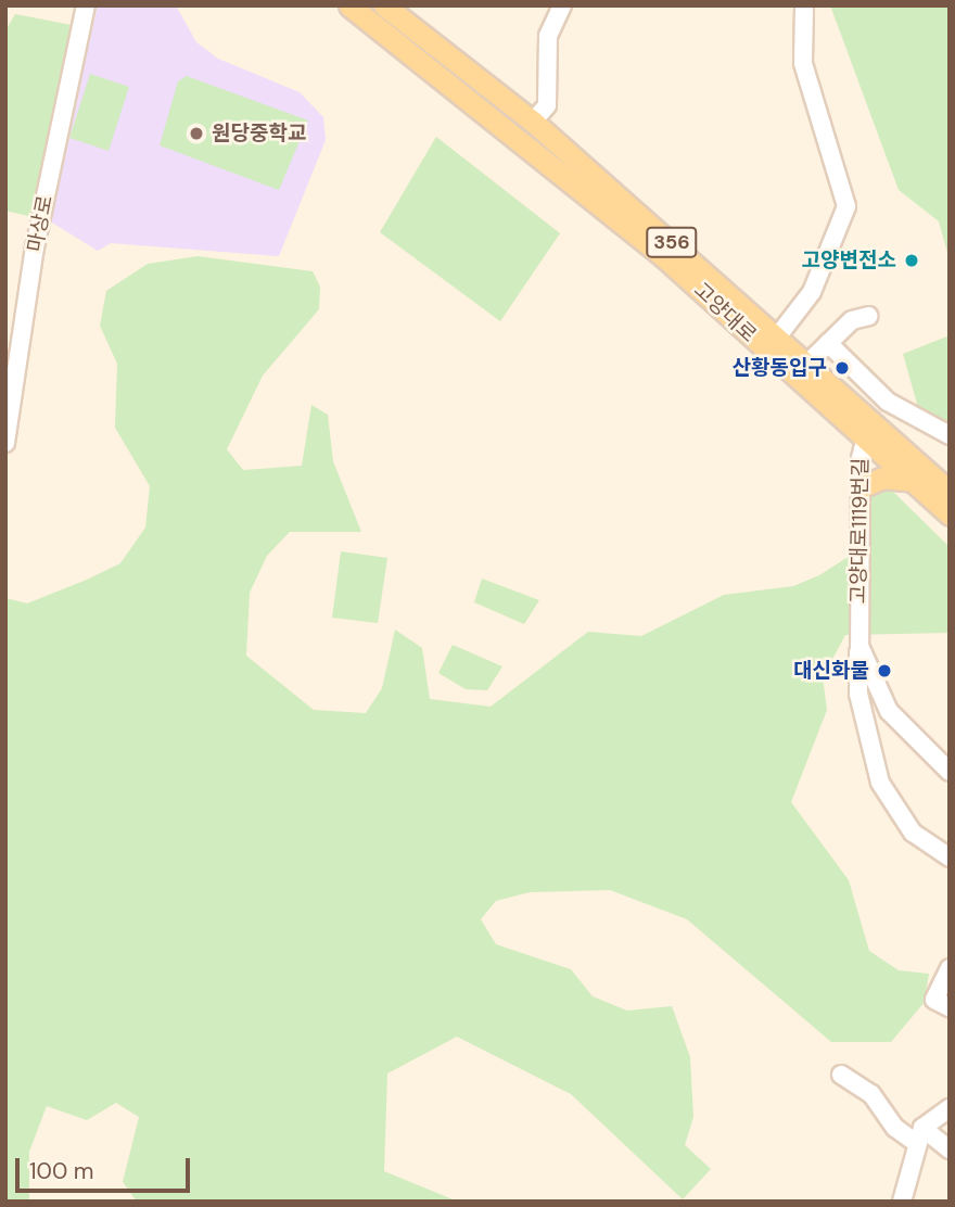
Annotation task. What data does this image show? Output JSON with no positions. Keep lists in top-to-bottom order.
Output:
{
  "streets": {
    "main road": ["356", "고양대로"],
    "street": ["마상로", "고양대로1119번길"]
  },
  "crossings": [
    ["고양대로", "고양대로1119번길"]
  ],
  "places": [
    "원당중학교",
    "고양변전소",
    "산황동입구",
    "대신화물"
  ],
  "scale_bar": "100 m"
}
